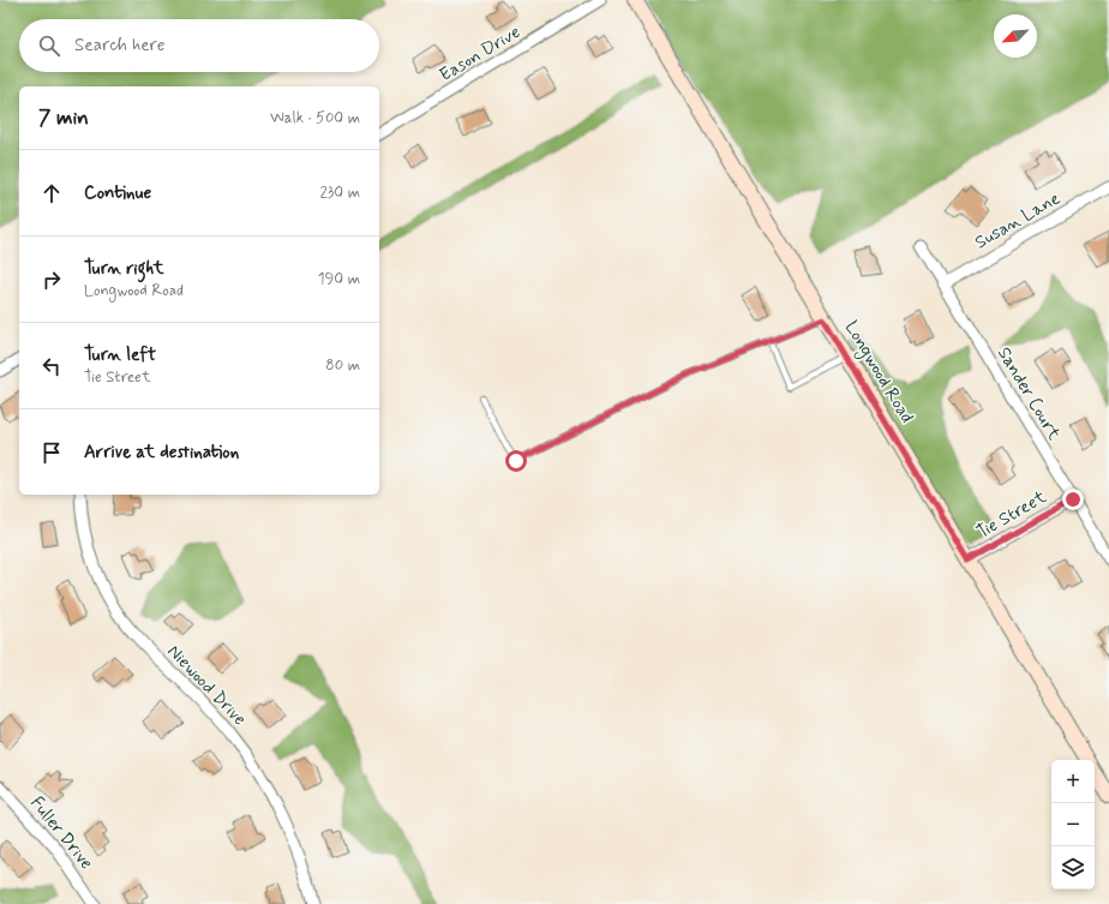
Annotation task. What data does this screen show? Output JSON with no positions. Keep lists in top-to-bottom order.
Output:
{
  "streets": {
    "main road": ["Longwood Road"],
    "street": [
      "Eason Drive",
      "Susan Lane",
      "Sander Court",
      "Tie Street",
      "Niewood Drive",
      "Fuller Drive"
    ]
  },
  "crossings": [
    ["Susan Lane", "Sander Court"],
    ["Longwood Road", "Tie Street"],
    ["Sander Court", "Tie Street"]
  ],
  "north": "bottom left",
  "page": {
    "search": "Search here",
    "heading": ["7 min", "Walk · 500 m"],
    "list": [
      ["Continue", "230 m"],
      ["Turn right", "Longwood Road", "190 m"],
      ["Turn left", "Tie Street", "80 m"],
      "Arrive at destination"
    ],
    "map_buttons": ["+", "−"]
  }
}
